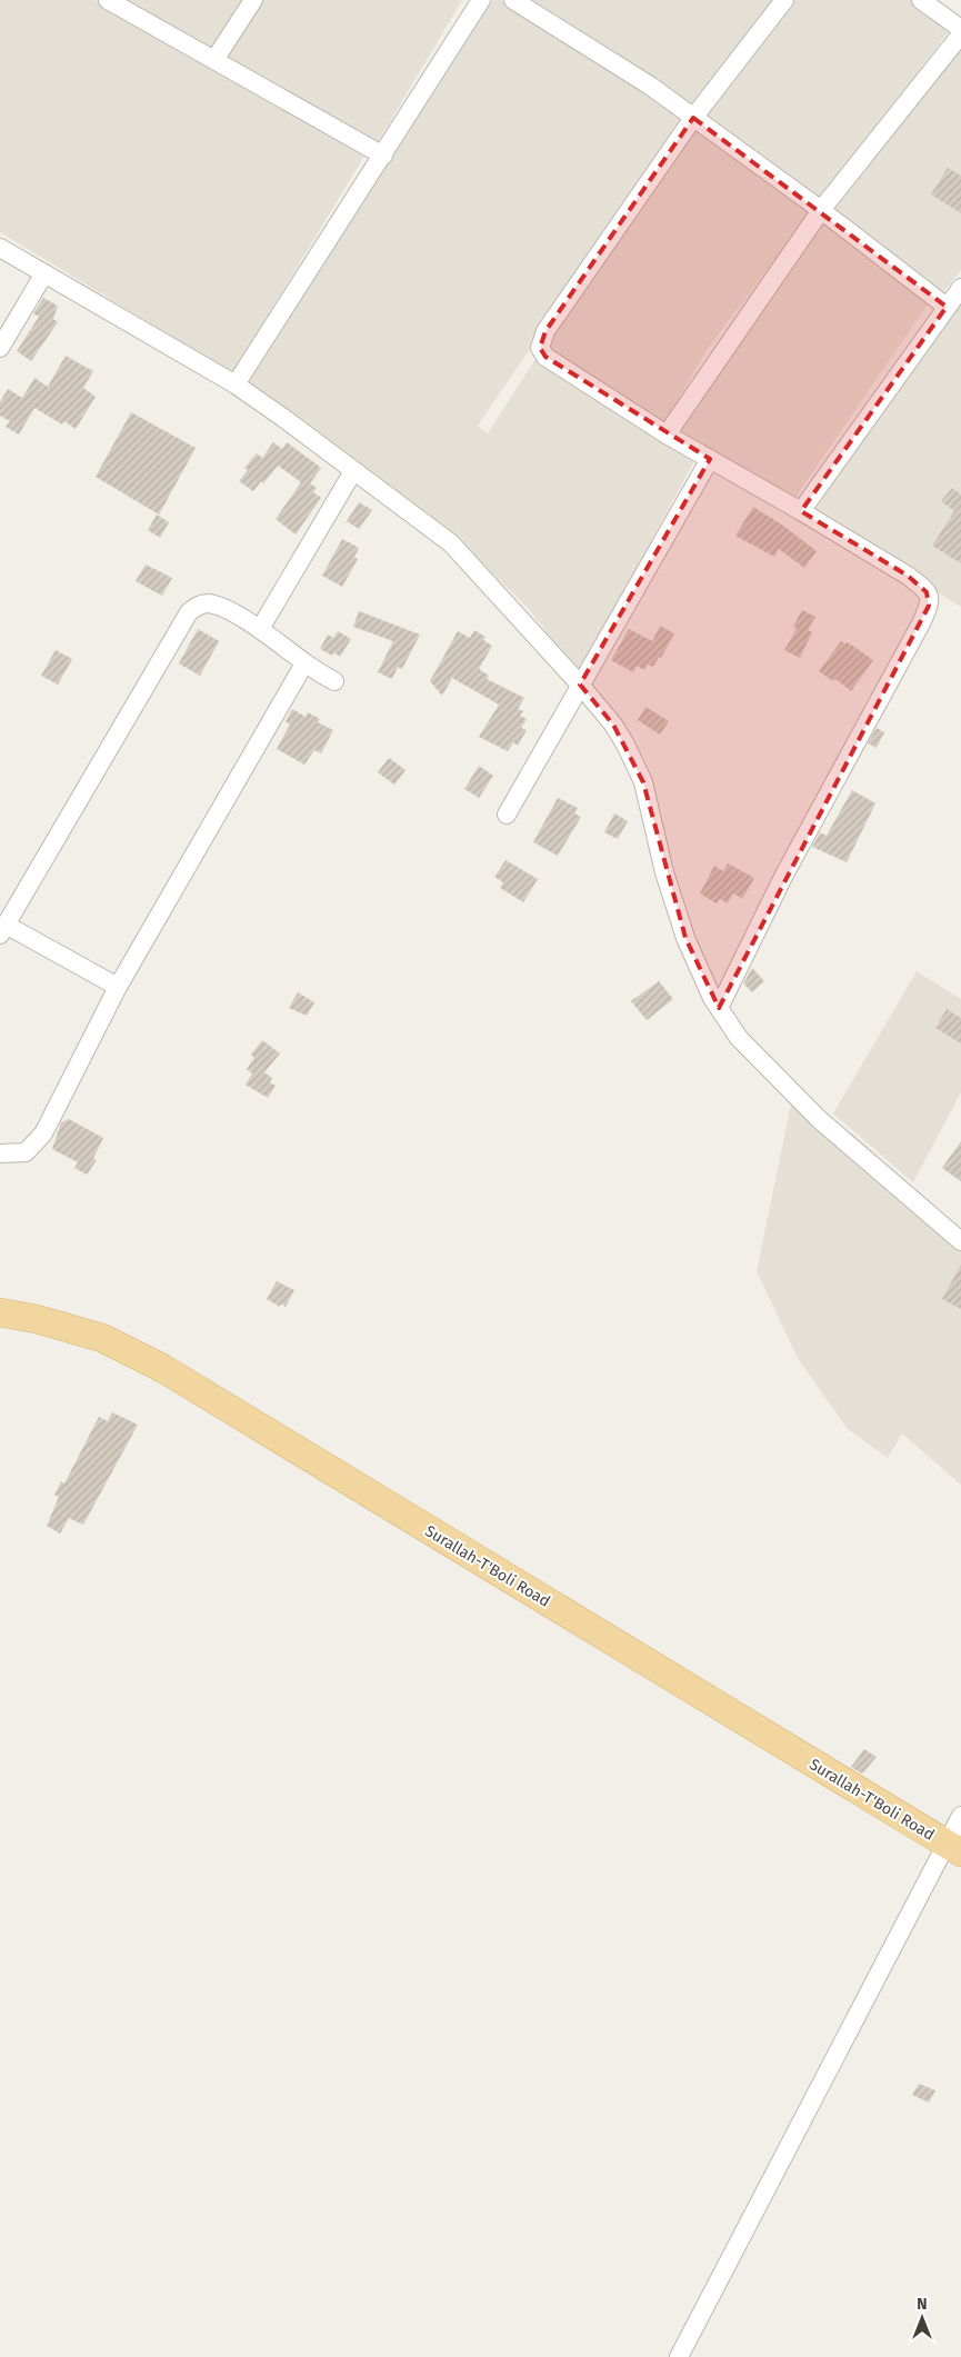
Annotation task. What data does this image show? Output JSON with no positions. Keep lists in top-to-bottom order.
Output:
{
  "streets": {
    "main road": ["Surallah-T'Boli Road"]
  },
  "north": "top"
}
